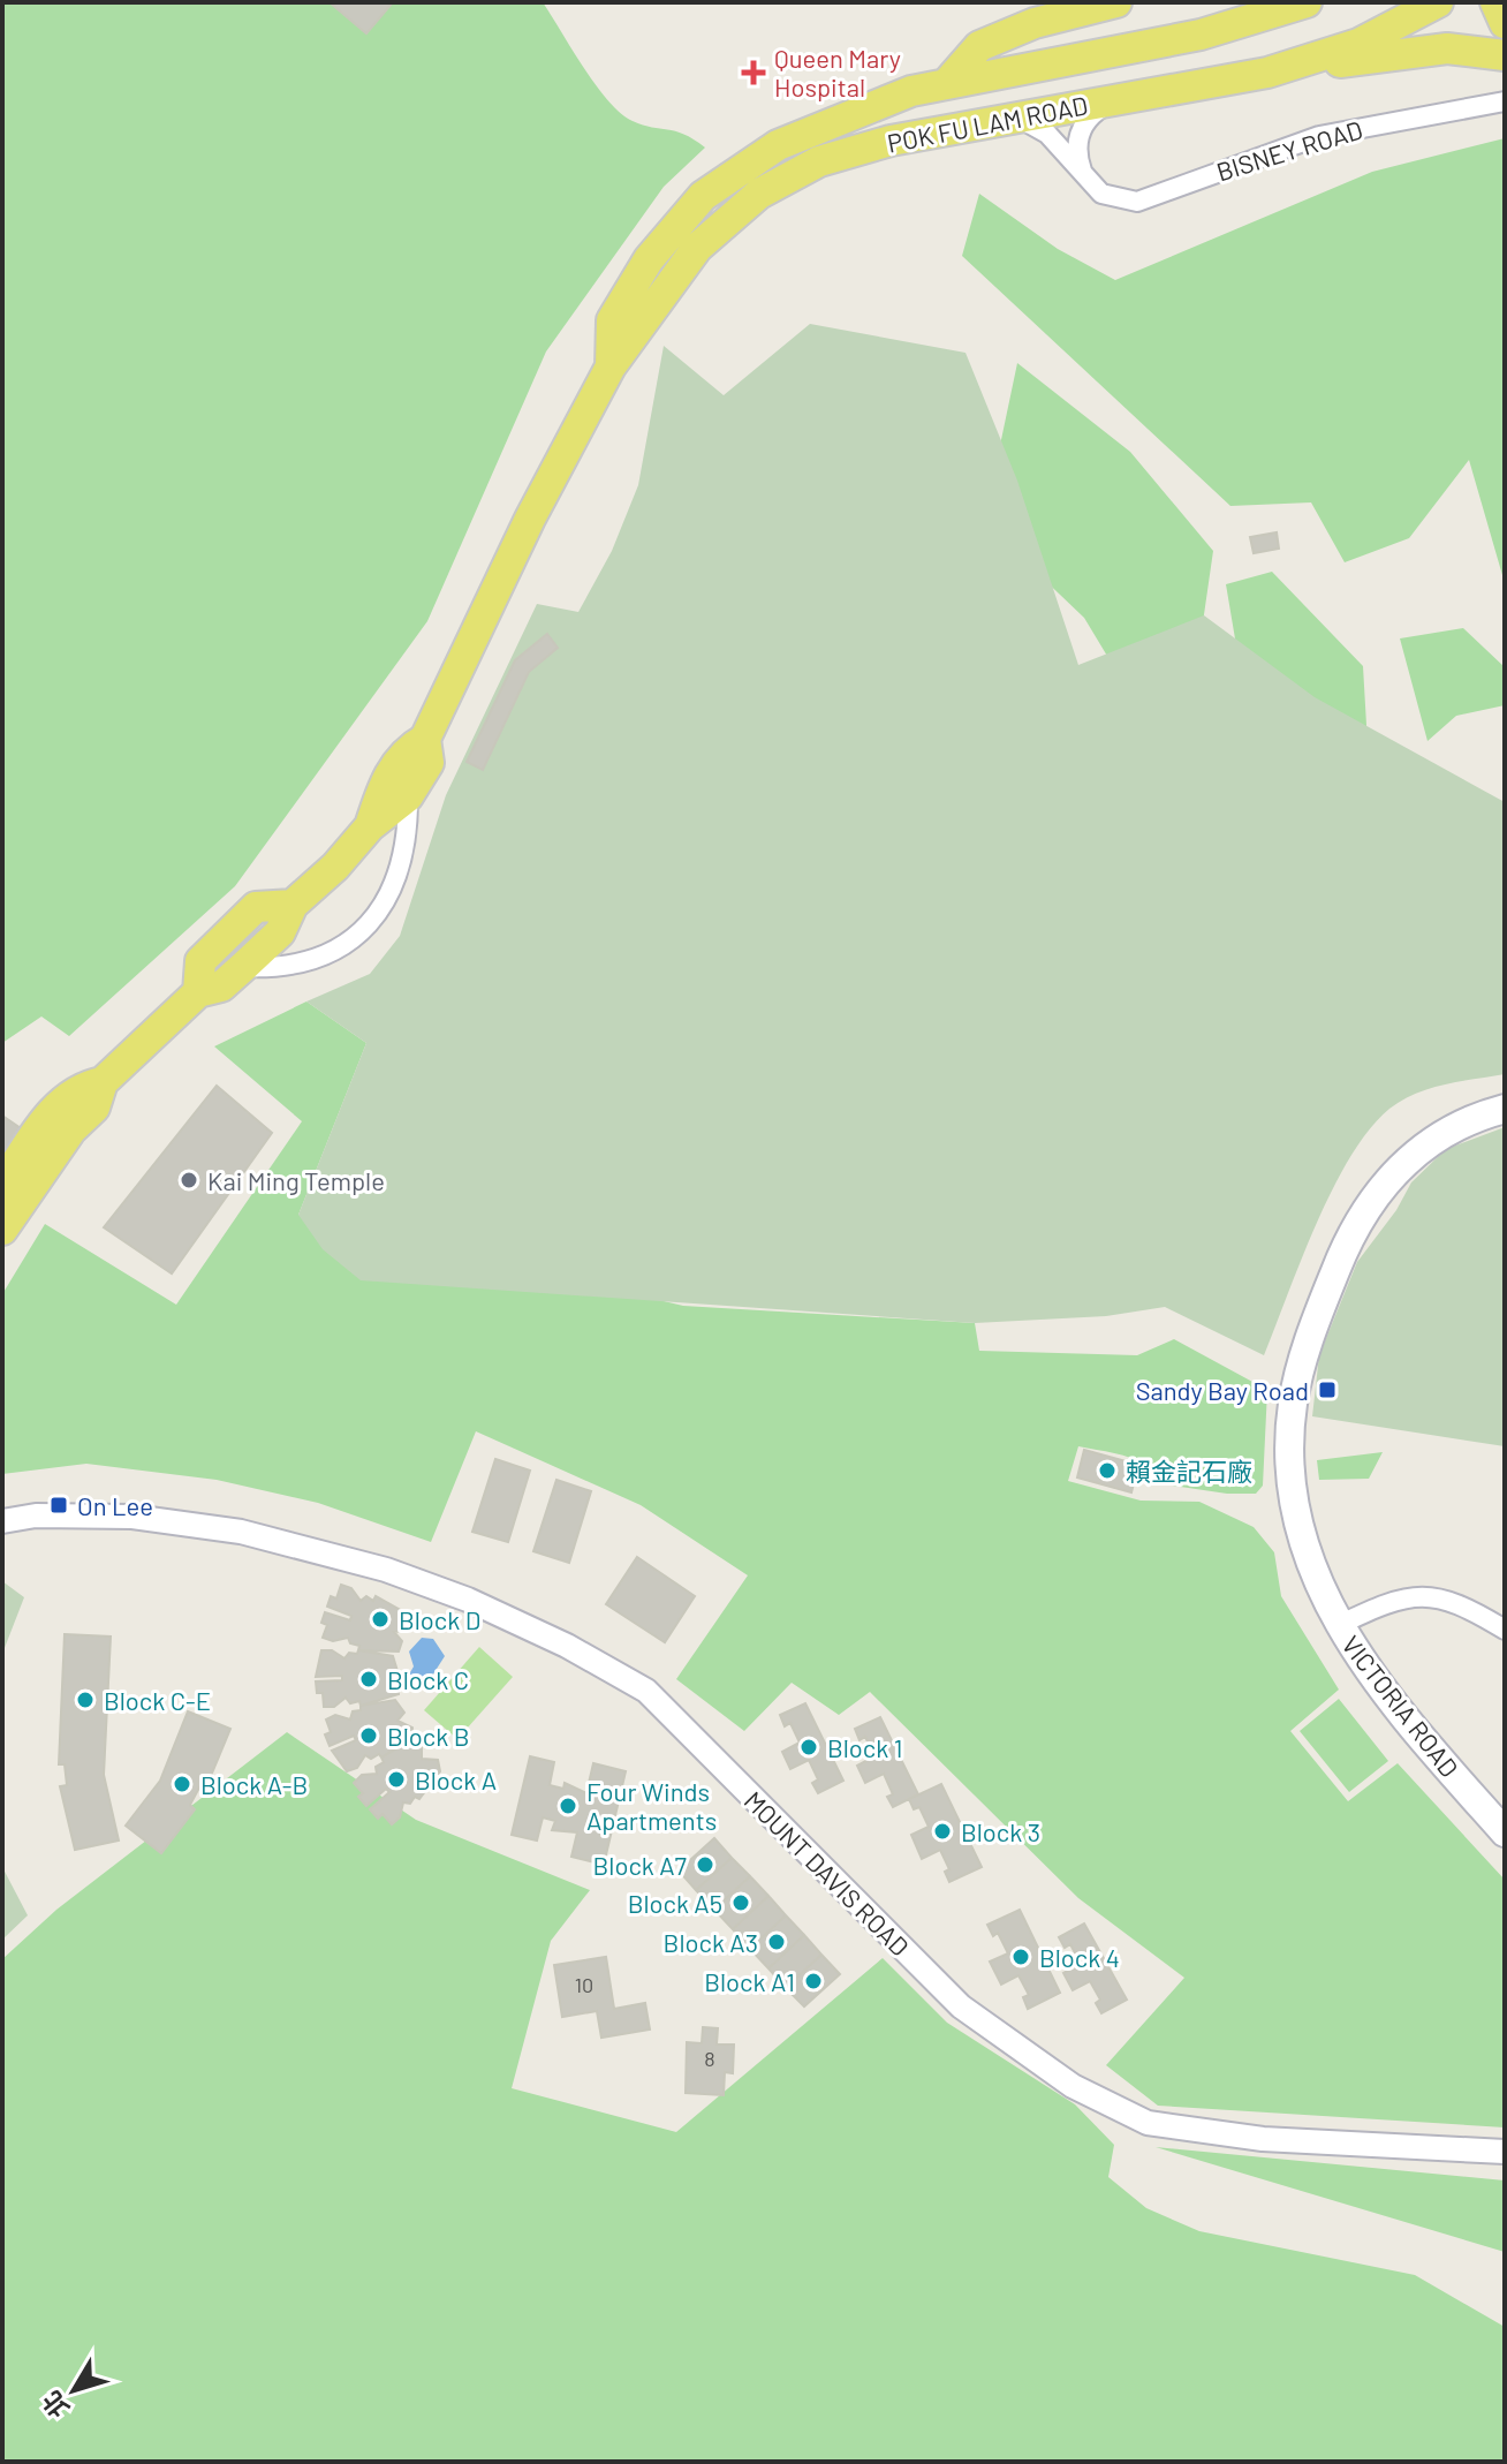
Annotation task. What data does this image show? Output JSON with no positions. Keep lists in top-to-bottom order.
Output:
{
  "streets": {
    "main road": ["POK FU LAM ROAD", "VICTORIA ROAD"],
    "street": ["BISNEY ROAD", "MOUNT DAVIS ROAD"]
  },
  "crossings": [
    ["POK FU LAM ROAD", "BISNEY ROAD"]
  ],
  "places": {
    "health": ["Queen Mary Hospital"],
    "other": [
      "Kai Ming Temple",
      "賴金記石廠",
      "Block D",
      "Block C",
      "Block C-E",
      "Block B",
      "Block 1",
      "Block A",
      "Block A-B",
      "Four Winds Apartments",
      "Block 3",
      "Block A7",
      "Block A5",
      "Block A3",
      "Block 4",
      "Block A1"
    ],
    "transit": ["Sandy Bay Road", "On Lee"]
  },
  "house_numbers": ["10", "8"],
  "north": "bottom left"
}
